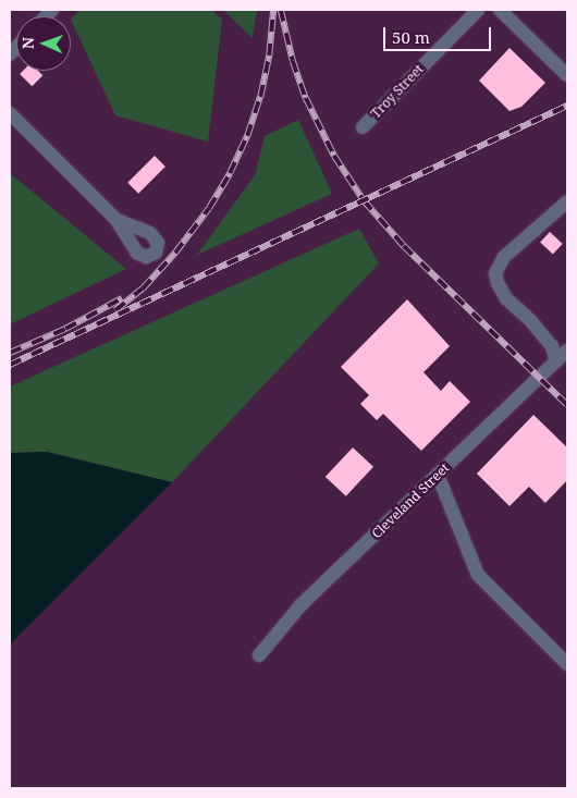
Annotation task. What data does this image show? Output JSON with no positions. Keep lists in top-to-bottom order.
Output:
{
  "streets": {
    "street": ["Troy Street", "Cleveland Street"]
  },
  "scale_bar": "50 m",
  "north": "left"
}
